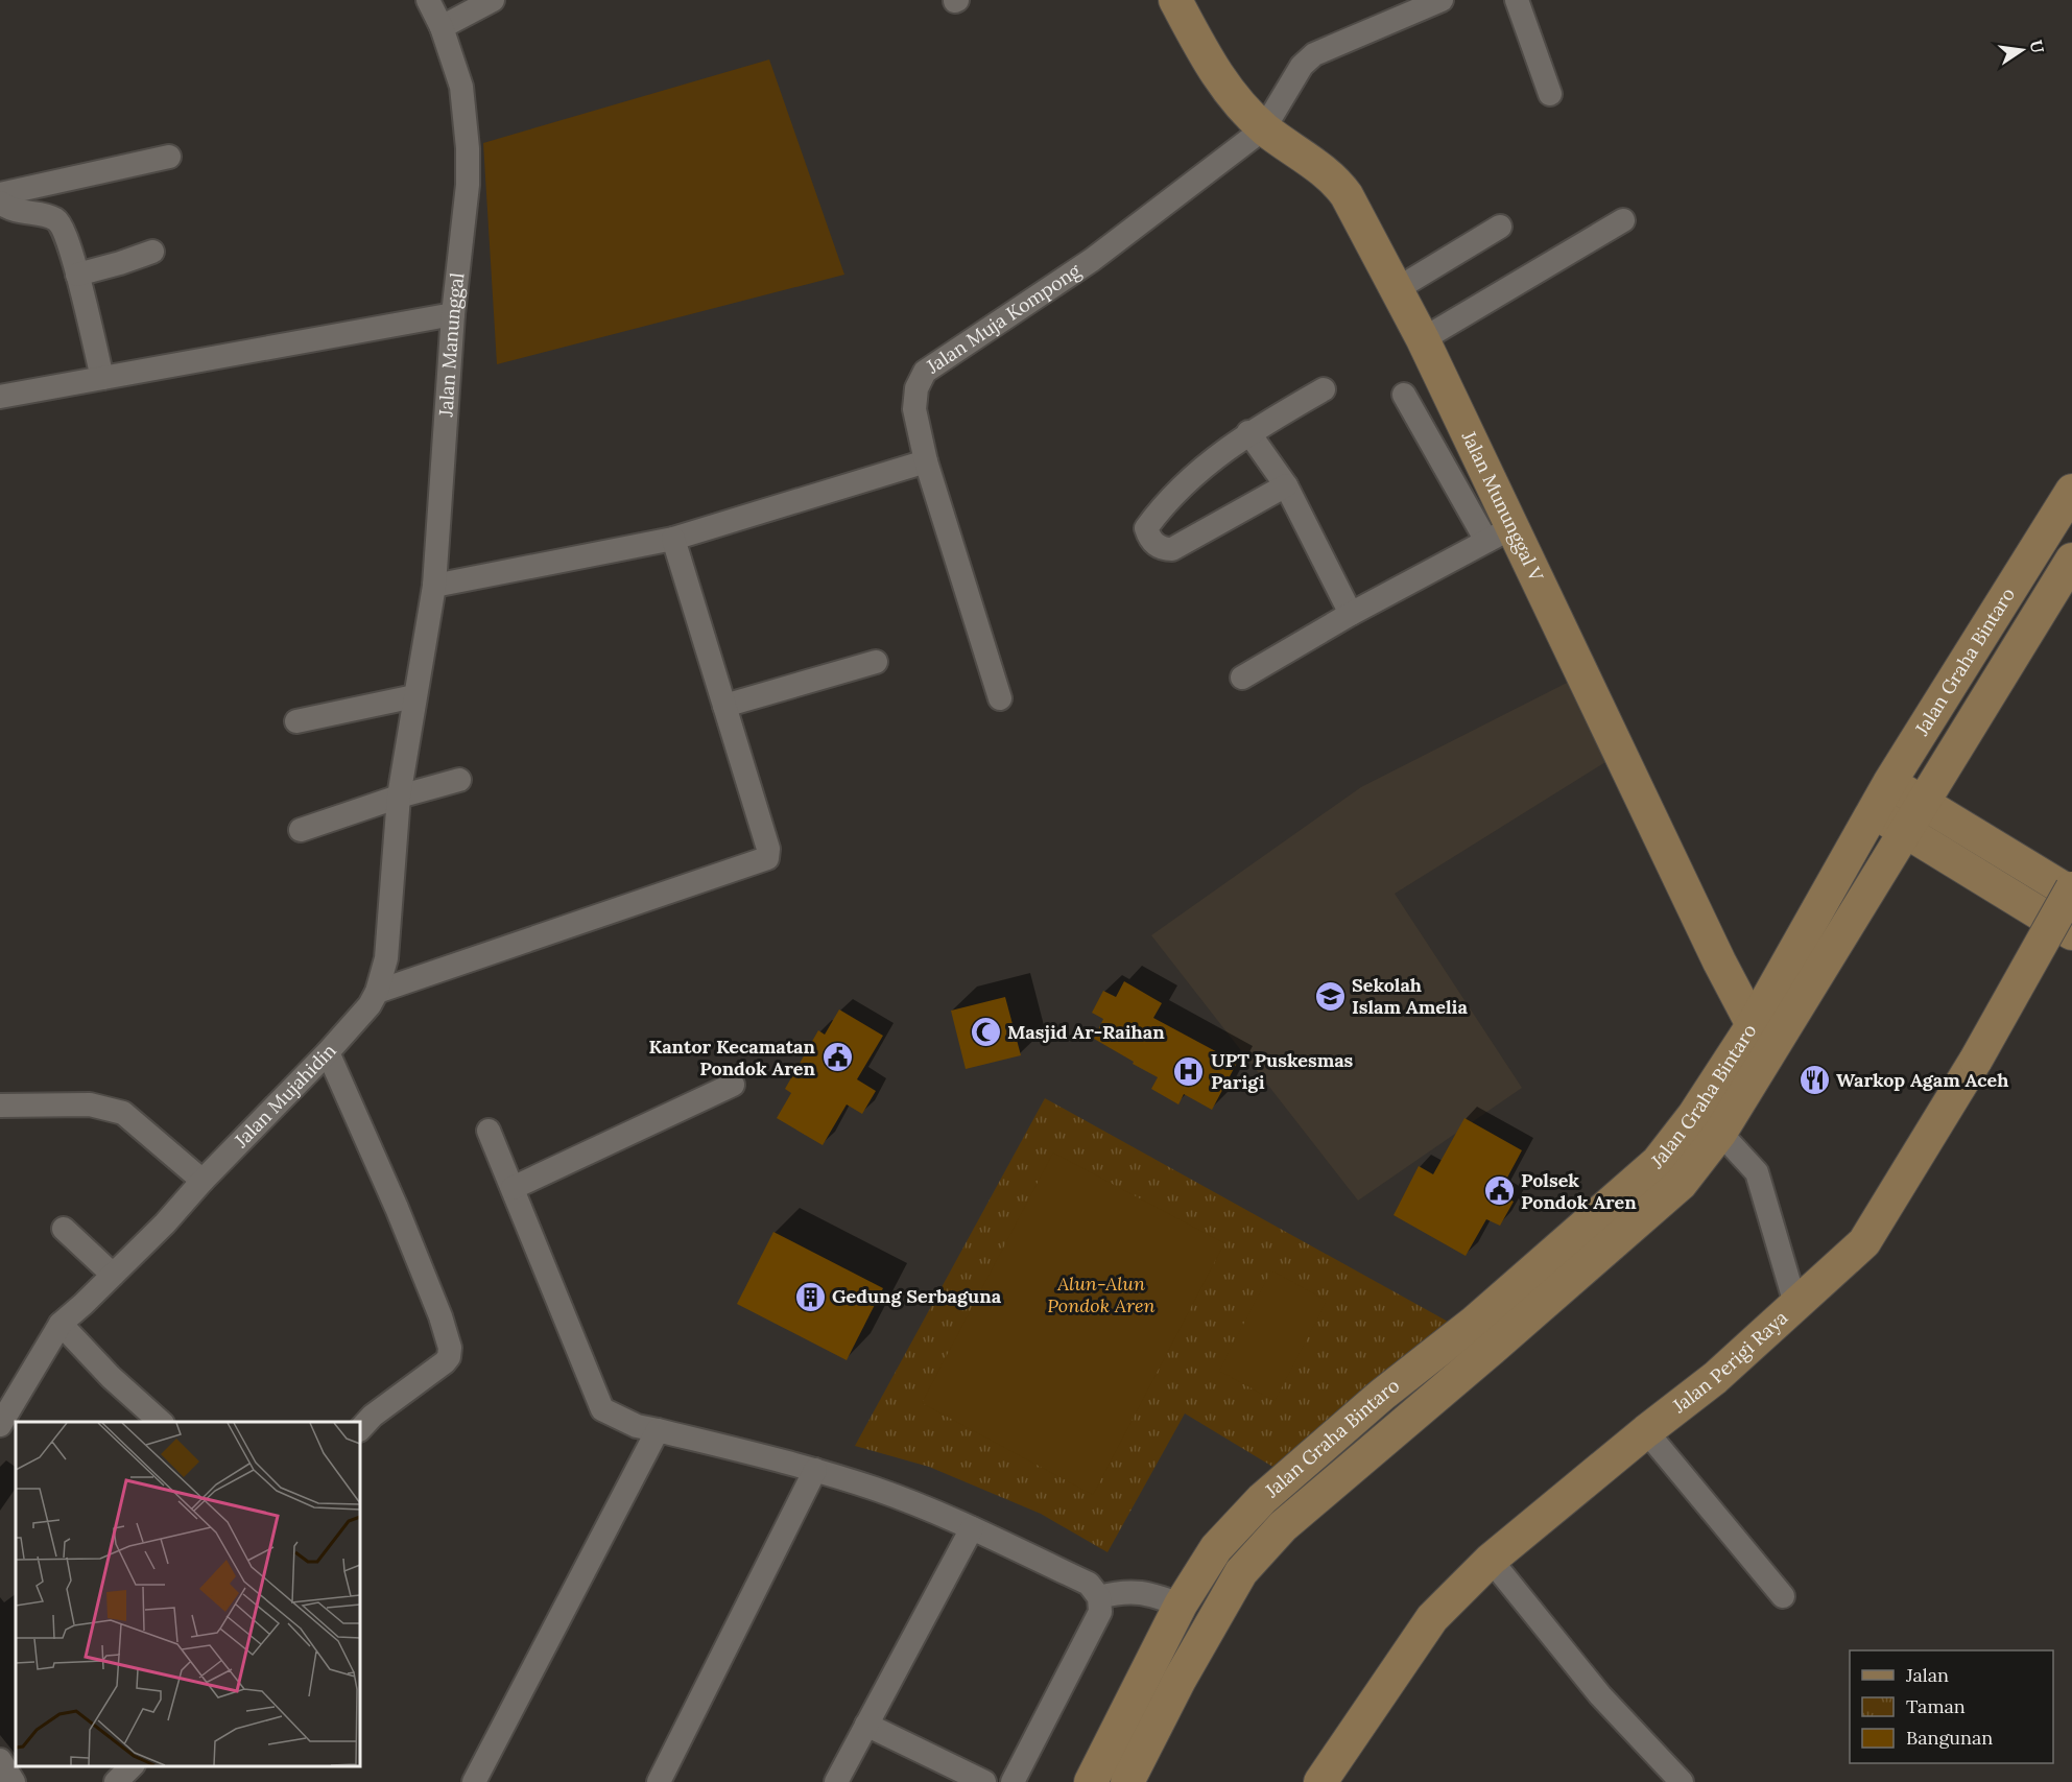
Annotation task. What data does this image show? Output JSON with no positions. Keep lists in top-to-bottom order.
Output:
{
  "streets": {
    "main road": ["Jalan Mununggal V", "Jalan Graha Bintaro", "Jalan Perigi Raya"],
    "street": ["Jalan Muja Kompong", "Jalan Manunggal", "Jalan Mujahidin"]
  },
  "crossings": [
    ["Jalan Muja Kompong", "Jalan Mununggal V"],
    ["Jalan Manunggal", "Jalan Mujahidin"],
    ["Jalan Mununggal V", "Jalan Graha Bintaro"]
  ],
  "parks": ["Alun-Alun Pondok Aren"],
  "places": {
    "school or university": ["Sekolah Islam Amelia"],
    "mosque": ["Masjid Ar-Raihan"],
    "public building": ["Kantor Kecamatan Pondok Aren", "Polsek Pondok Aren"],
    "hospital": ["UPT Puskesmas Parigi"],
    "restaurant": ["Warkop Agam Aceh"],
    "building": ["Gedung Serbaguna"]
  },
  "legend": ["Jalan", "Taman", "Bangunan"],
  "north": "right"
}
